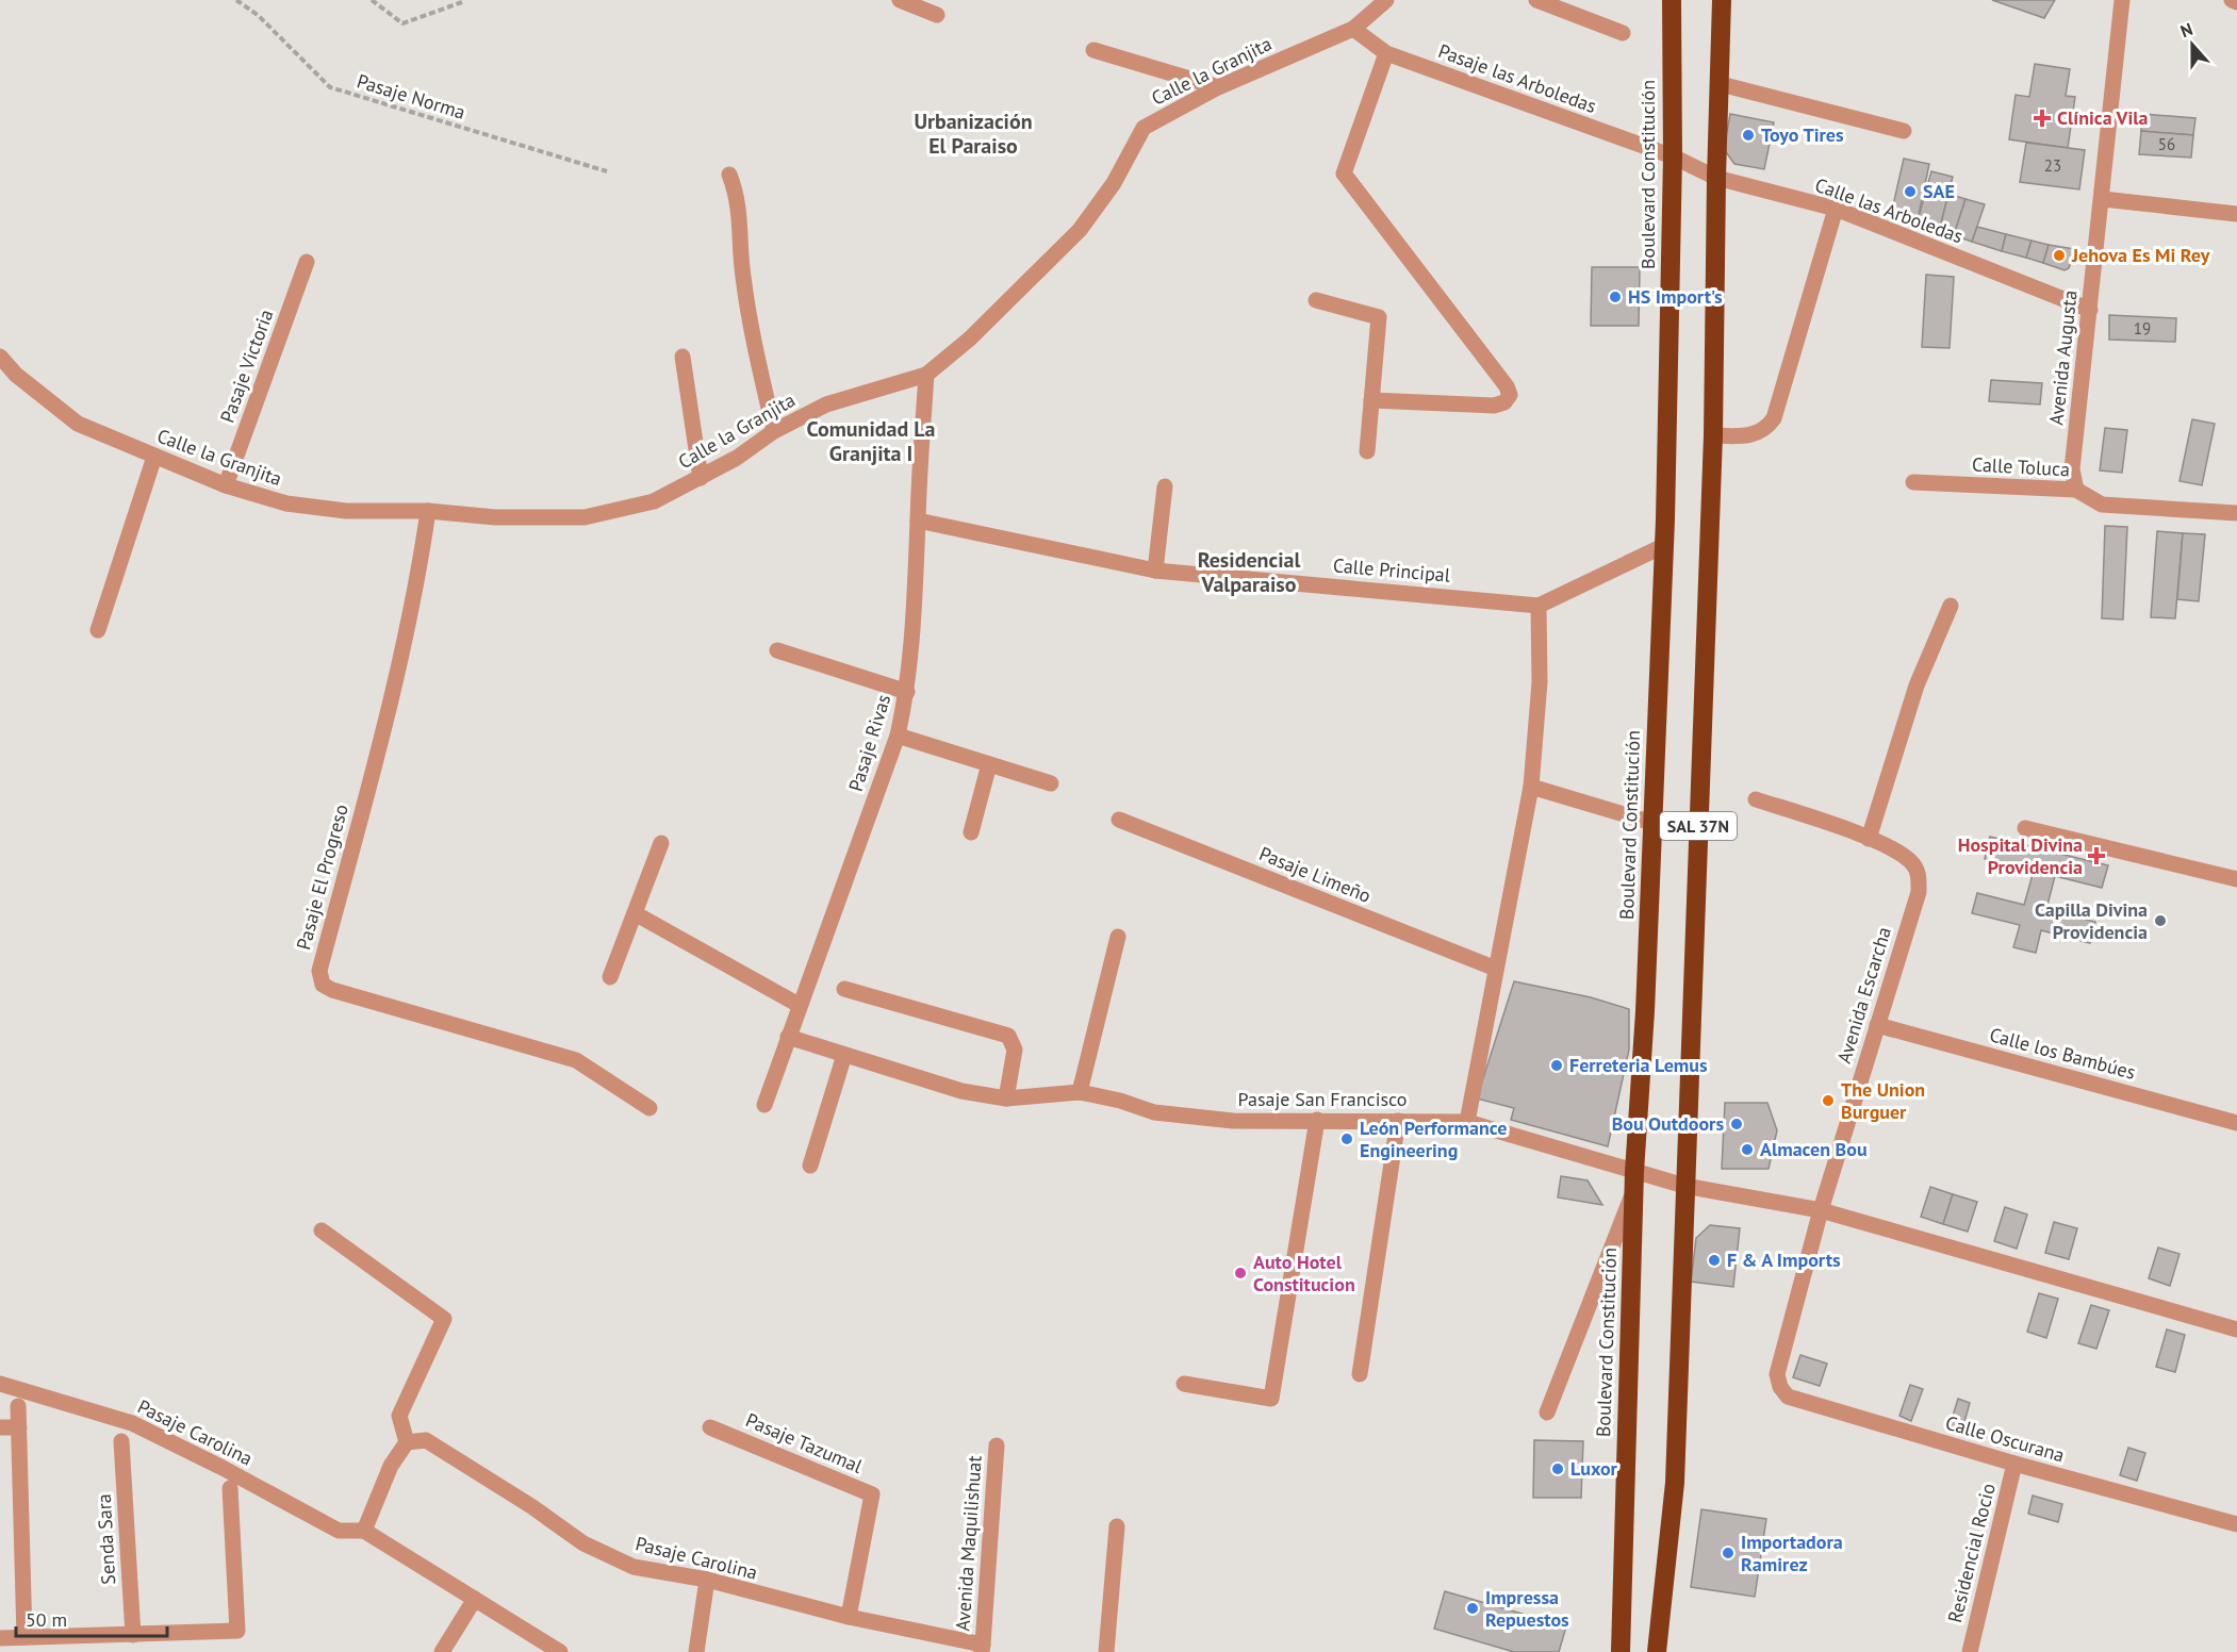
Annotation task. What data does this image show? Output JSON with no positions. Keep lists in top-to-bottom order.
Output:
{
  "streets": {
    "highway": ["Boulevard Constitución", "SAL 37N"],
    "street": [
      "Calle la Granjita",
      "Pasaje las Arboledas",
      "Calle las Arboledas",
      "Avenida Augusta",
      "Pasaje Victoria",
      "Calle Toluca",
      "Calle Principal",
      "Pasaje Rivas",
      "Pasaje Limeño",
      "Pasaje El Progreso",
      "Avenida Escarcha",
      "Calle los Bambúes",
      "Pasaje San Francisco",
      "Pasaje Carolina",
      "Calle Oscurana",
      "Pasaje Tazumal",
      "Senda Sara",
      "Avenida Maquilishuat",
      "Residencial Rocio"
    ],
    "path": ["Pasaje Norma"]
  },
  "crossings": [
    ["Calle la Granjita", "Pasaje las Arboledas"],
    ["Calle la Granjita", "Pasaje Victoria"],
    ["Calle la Granjita", "Pasaje Rivas"],
    ["Calle la Granjita", "Pasaje El Progreso"],
    ["Pasaje las Arboledas", "Boulevard Constitución"],
    ["Pasaje las Arboledas", "Calle las Arboledas"],
    ["Boulevard Constitución", "Calle las Arboledas"],
    ["Boulevard Constitución", "Pasaje San Francisco"],
    ["Calle las Arboledas", "Avenida Augusta"],
    ["Calle las Arboledas", "SAL 37N"],
    ["Avenida Augusta", "Calle Toluca"],
    ["Calle Principal", "Pasaje Rivas"],
    ["Pasaje Rivas", "Pasaje San Francisco"],
    ["SAL 37N", "Pasaje San Francisco"],
    ["Avenida Escarcha", "Calle los Bambúes"],
    ["Avenida Escarcha", "Pasaje San Francisco"],
    ["Avenida Escarcha", "Calle Oscurana"],
    ["Pasaje Carolina", "Pasaje Tazumal"],
    ["Pasaje Carolina", "Avenida Maquilishuat"],
    ["Calle Oscurana", "Residencial Rocio"]
  ],
  "districts": ["Urbanización El Paraiso", "Comunidad La Granjita I", "Residencial Valparaiso"],
  "places": {
    "health": ["Clínica Vila", "Hospital Divina Providencia"],
    "other": [
      "Toyo Tires",
      "SAE",
      "Jehova Es Mi Rey",
      "HS Import's",
      "Capilla Divina Providencia",
      "Ferreteria Lemus",
      "The Union Burguer",
      "Bou Outdoors",
      "León Performance Engineering",
      "Almacen Bou",
      "F & A Imports",
      "Auto Hotel Constitucion",
      "Luxor",
      "Importadora Ramirez",
      "Impressa Repuestos"
    ]
  },
  "house_numbers": ["56", "23", "19"],
  "scale_bar": "50 m",
  "north": "top"
}
